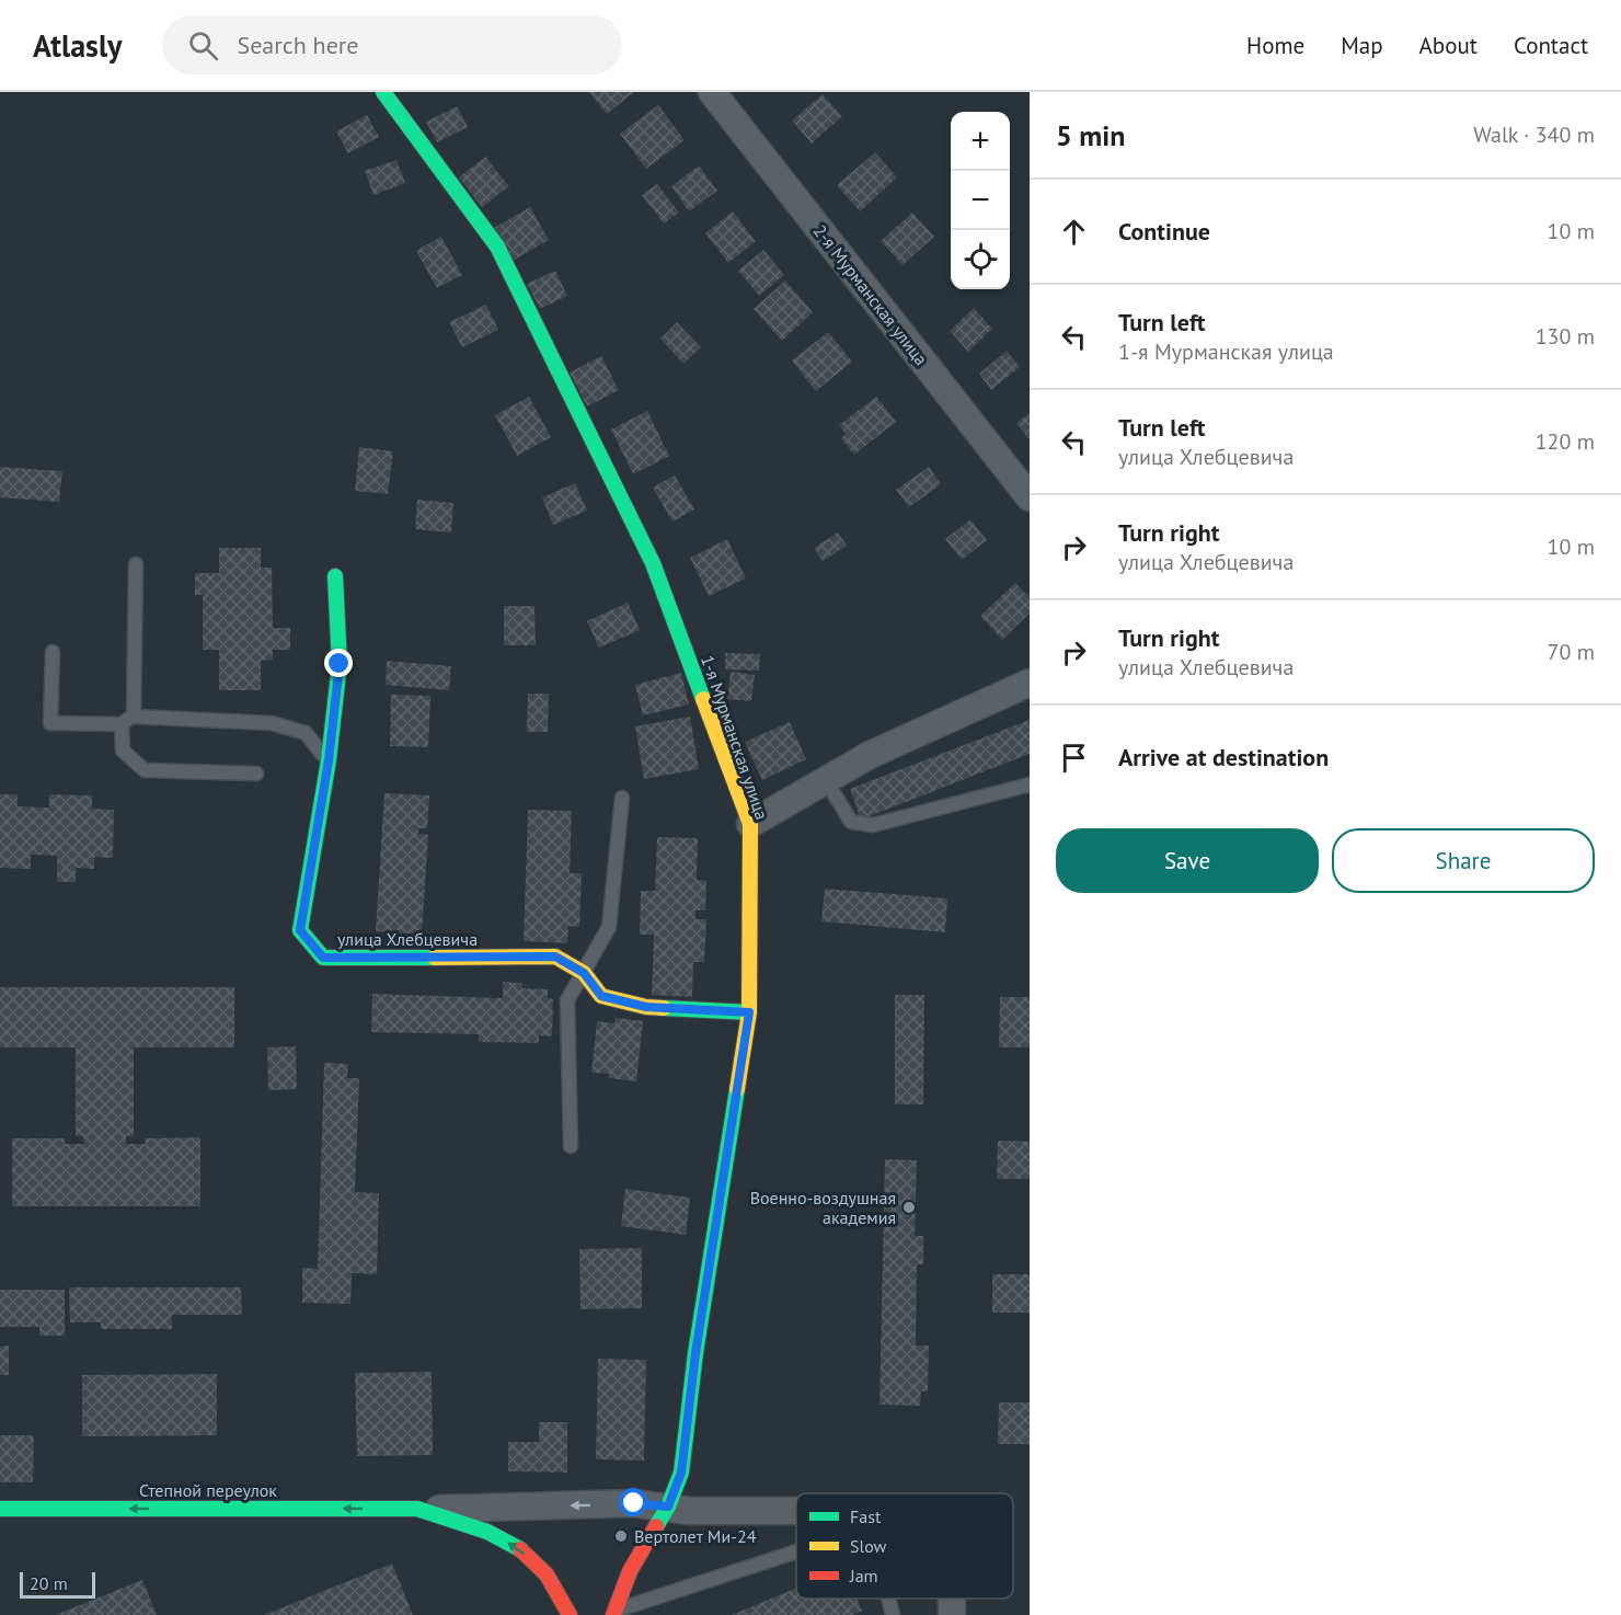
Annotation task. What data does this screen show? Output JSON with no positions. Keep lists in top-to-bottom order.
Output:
{
  "streets": {
    "street": [
      "2-я Мурманская улица",
      "1-я Мурманская улица",
      "улица Хлебцевича",
      "Степной переулок"
    ]
  },
  "crossings": [
    ["1-я Мурманская улица", "улица Хлебцевича"]
  ],
  "places": ["Военно-воздушная академия", "Вертолет Ми-24"],
  "legend": ["Fast", "Slow", "Jam"],
  "scale_bar": "20 m",
  "page": {
    "header": "Atlasly",
    "search": "Search here",
    "nav": [
      "Home",
      "Map",
      "About",
      "Contact"
    ],
    "heading": ["5 min", "Walk · 340 m"],
    "map_buttons": ["+", "−"],
    "list": [
      ["Continue", "10 m"],
      ["Turn left", "1-я Мурманская улица", "130 m"],
      ["Turn left", "улица Хлебцевича", "120 m"],
      ["Turn right", "улица Хлебцевича", "10 m"],
      ["Turn right", "улица Хлебцевича", "70 m"],
      "Arrive at destination"
    ],
    "buttons": ["Save", "Share"],
    "scale": "20 m"
  }
}
